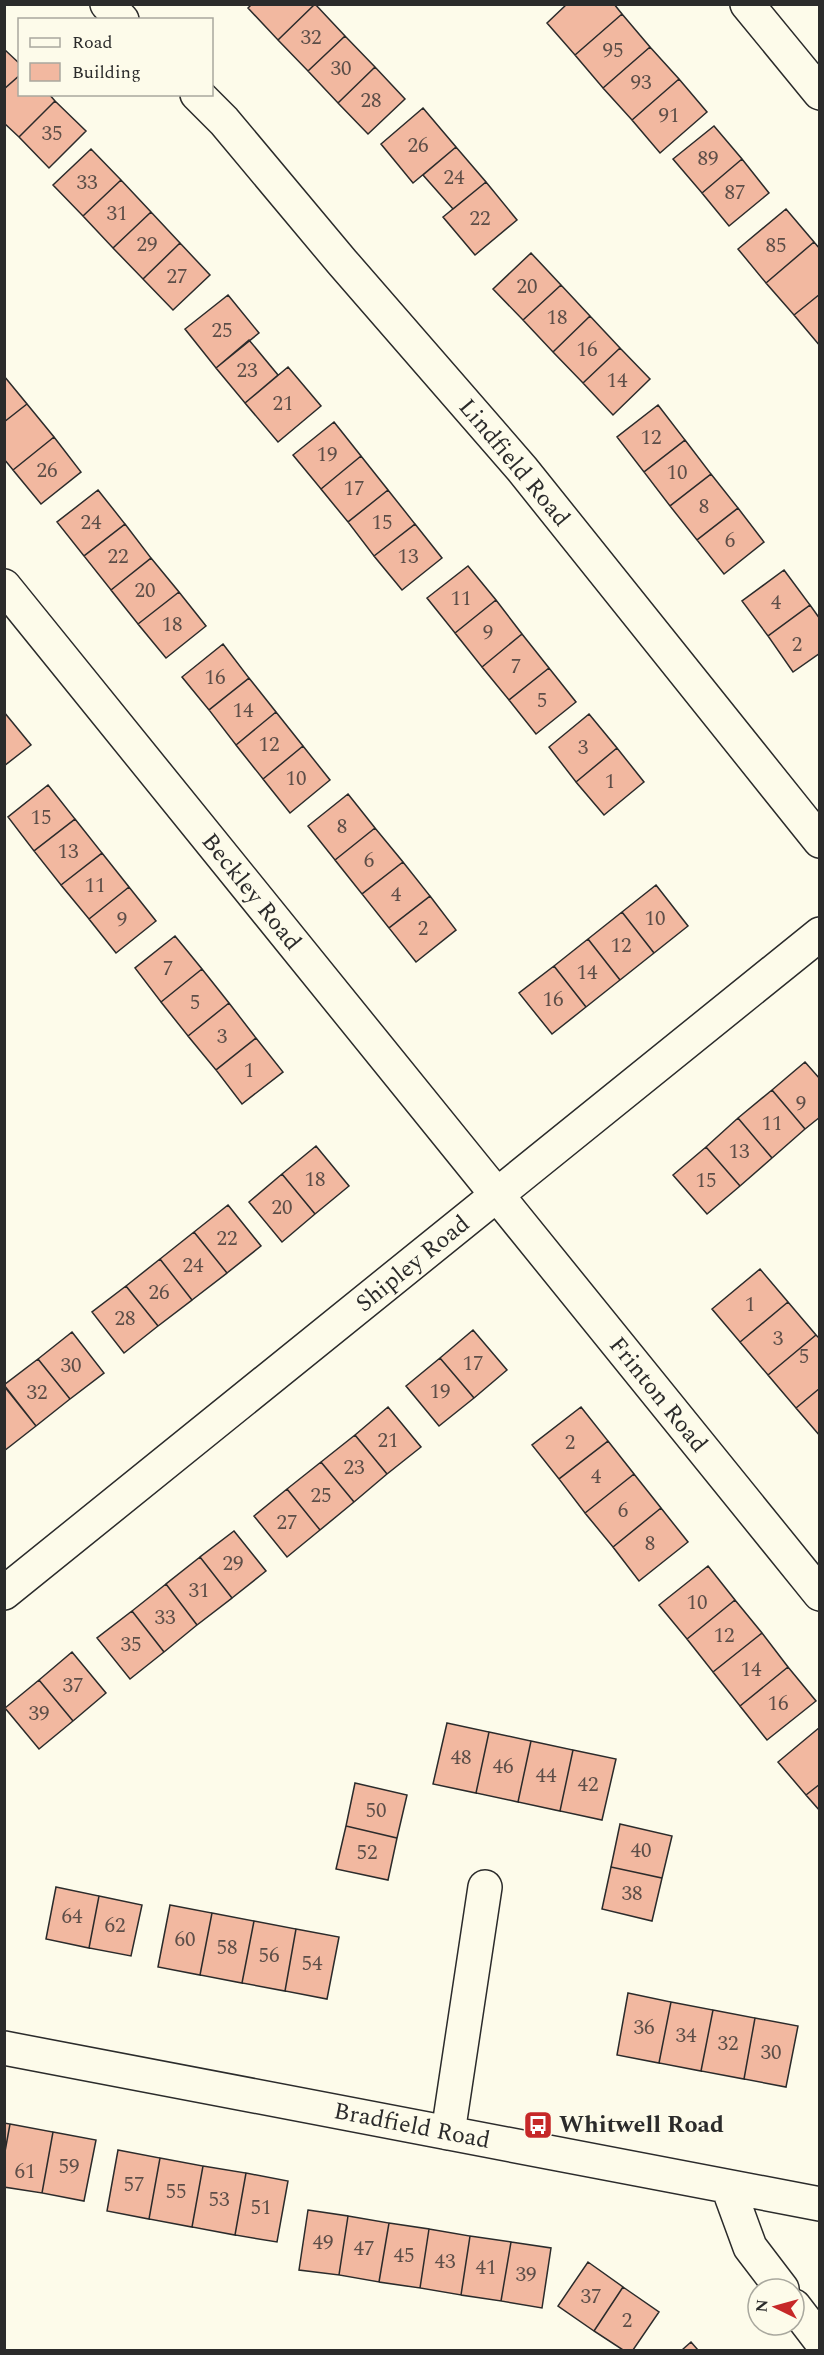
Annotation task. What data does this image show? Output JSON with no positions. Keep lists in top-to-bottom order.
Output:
{
  "streets": {
    "street": [
      "Lindfield Road",
      "Beckley Road",
      "Shipley Road",
      "Frinton Road",
      "Bradfield Road"
    ]
  },
  "crossings": [
    ["Beckley Road", "Shipley Road"],
    ["Beckley Road", "Frinton Road"],
    ["Shipley Road", "Frinton Road"]
  ],
  "places": {
    "bus stop": ["Whitwell Road"]
  },
  "house_numbers": [
    "32",
    "95",
    "30",
    "93",
    "28",
    "91",
    "35",
    "26",
    "89",
    "24",
    "33",
    "87",
    "31",
    "22",
    "29",
    "85",
    "27",
    "20",
    "18",
    "25",
    "16",
    "23",
    "14",
    "21",
    "12",
    "19",
    "26",
    "10",
    "17",
    "8",
    "24",
    "15",
    "6",
    "22",
    "13",
    "20",
    "11",
    "4",
    "18",
    "9",
    "2",
    "7",
    "16",
    "5",
    "14",
    "12",
    "3",
    "10",
    "1",
    "15",
    "8",
    "13",
    "6",
    "11",
    "4",
    "10",
    "9",
    "2",
    "12",
    "7",
    "14",
    "16",
    "5",
    "3",
    "1",
    "9",
    "11",
    "13",
    "18",
    "15",
    "20",
    "22",
    "24",
    "26",
    "1",
    "28",
    "3",
    "5",
    "17",
    "30",
    "19",
    "32",
    "21",
    "2",
    "23",
    "4",
    "25",
    "6",
    "27",
    "8",
    "29",
    "31",
    "10",
    "33",
    "12",
    "35",
    "14",
    "37",
    "16",
    "39",
    "48",
    "46",
    "44",
    "42",
    "50",
    "40",
    "52",
    "38",
    "64",
    "62",
    "60",
    "58",
    "56",
    "54",
    "36",
    "34",
    "32",
    "30",
    "59",
    "61",
    "57",
    "55",
    "53",
    "51",
    "49",
    "47",
    "45",
    "43",
    "41",
    "39",
    "37",
    "2"
  ],
  "legend": ["Road", "Building"],
  "north": "left"
}
